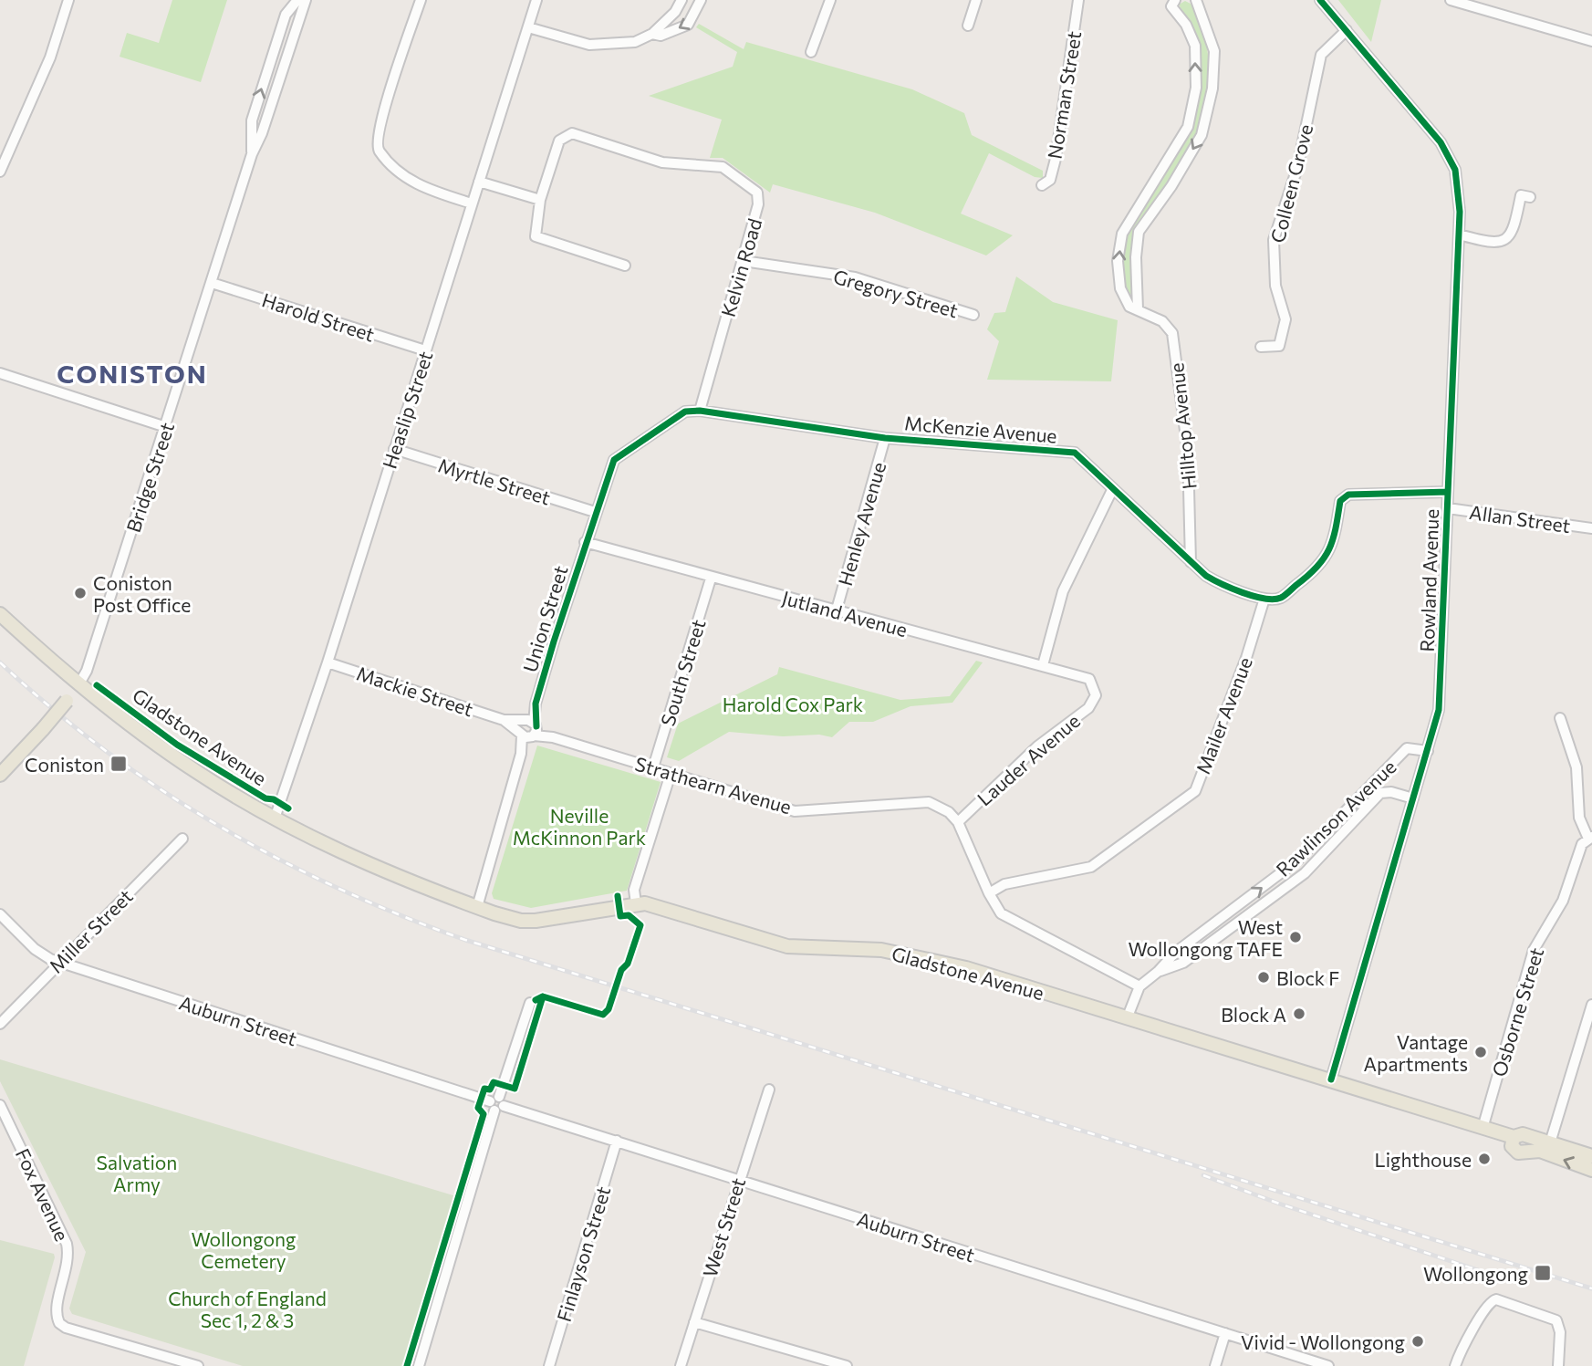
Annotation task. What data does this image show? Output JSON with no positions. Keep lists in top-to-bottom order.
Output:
{
  "streets": {
    "main road": ["Bridge Street", "Gladstone Avenue"],
    "street": [
      "Norman Street",
      "Colleen Grove",
      "Kelvin Road",
      "Gregory Street",
      "Harold Street",
      "Heaslip Street",
      "Hilltop Avenue",
      "McKenzie Avenue",
      "Myrtle Street",
      "Allan Street",
      "Henley Avenue",
      "Rowland Avenue",
      "Jutland Avenue",
      "Union Street",
      "South Street",
      "Mackie Street",
      "Mailer Avenue",
      "Lauder Avenue",
      "Strathearn Avenue",
      "Rawlinson Avenue",
      "Miller Street",
      "Osborne Street",
      "Auburn Street",
      "Fox Avenue",
      "West Street",
      "Finlayson Street"
    ]
  },
  "crossings": [
    ["Colleen Grove", "Rowland Avenue"],
    ["Kelvin Road", "Gregory Street"],
    ["Kelvin Road", "McKenzie Avenue"],
    ["Harold Street", "Heaslip Street"],
    ["Harold Street", "Bridge Street"],
    ["Heaslip Street", "Myrtle Street"],
    ["Heaslip Street", "Mackie Street"],
    ["Heaslip Street", "Gladstone Avenue"],
    ["Hilltop Avenue", "McKenzie Avenue"],
    ["McKenzie Avenue", "Myrtle Street"],
    ["McKenzie Avenue", "Henley Avenue"],
    ["McKenzie Avenue", "Jutland Avenue"],
    ["McKenzie Avenue", "Union Street"],
    ["McKenzie Avenue", "Mailer Avenue"],
    ["Bridge Street", "Gladstone Avenue"],
    ["Allan Street", "Rowland Avenue"],
    ["Henley Avenue", "Jutland Avenue"],
    ["Rowland Avenue", "Gladstone Avenue"],
    ["Rowland Avenue", "Rawlinson Avenue"],
    ["Jutland Avenue", "Union Street"],
    ["Jutland Avenue", "South Street"],
    ["Jutland Avenue", "Lauder Avenue"],
    ["Union Street", "Mackie Street"],
    ["Union Street", "Gladstone Avenue"],
    ["Union Street", "Strathearn Avenue"],
    ["South Street", "Strathearn Avenue"],
    ["Mackie Street", "Strathearn Avenue"],
    ["Gladstone Avenue", "Rawlinson Avenue"],
    ["Gladstone Avenue", "Osborne Street"],
    ["Lauder Avenue", "Strathearn Avenue"],
    ["Miller Street", "Auburn Street"],
    ["Auburn Street", "West Street"],
    ["Auburn Street", "Finlayson Street"]
  ],
  "districts": ["CONISTON"],
  "parks": [
    "Harold Cox Park",
    "Neville McKinnon Park",
    "Salvation Army",
    "Wollongong Cemetery",
    "Church of England Sec 1, 2 & 3"
  ],
  "places": {
    "other": [
      "Coniston Post Office",
      "West Wollongong TAFE",
      "Block F",
      "Block A",
      "Vantage Apartments",
      "Lighthouse",
      "Vivid - Wollongong"
    ],
    "transit": ["Coniston", "Wollongong"]
  }
}
